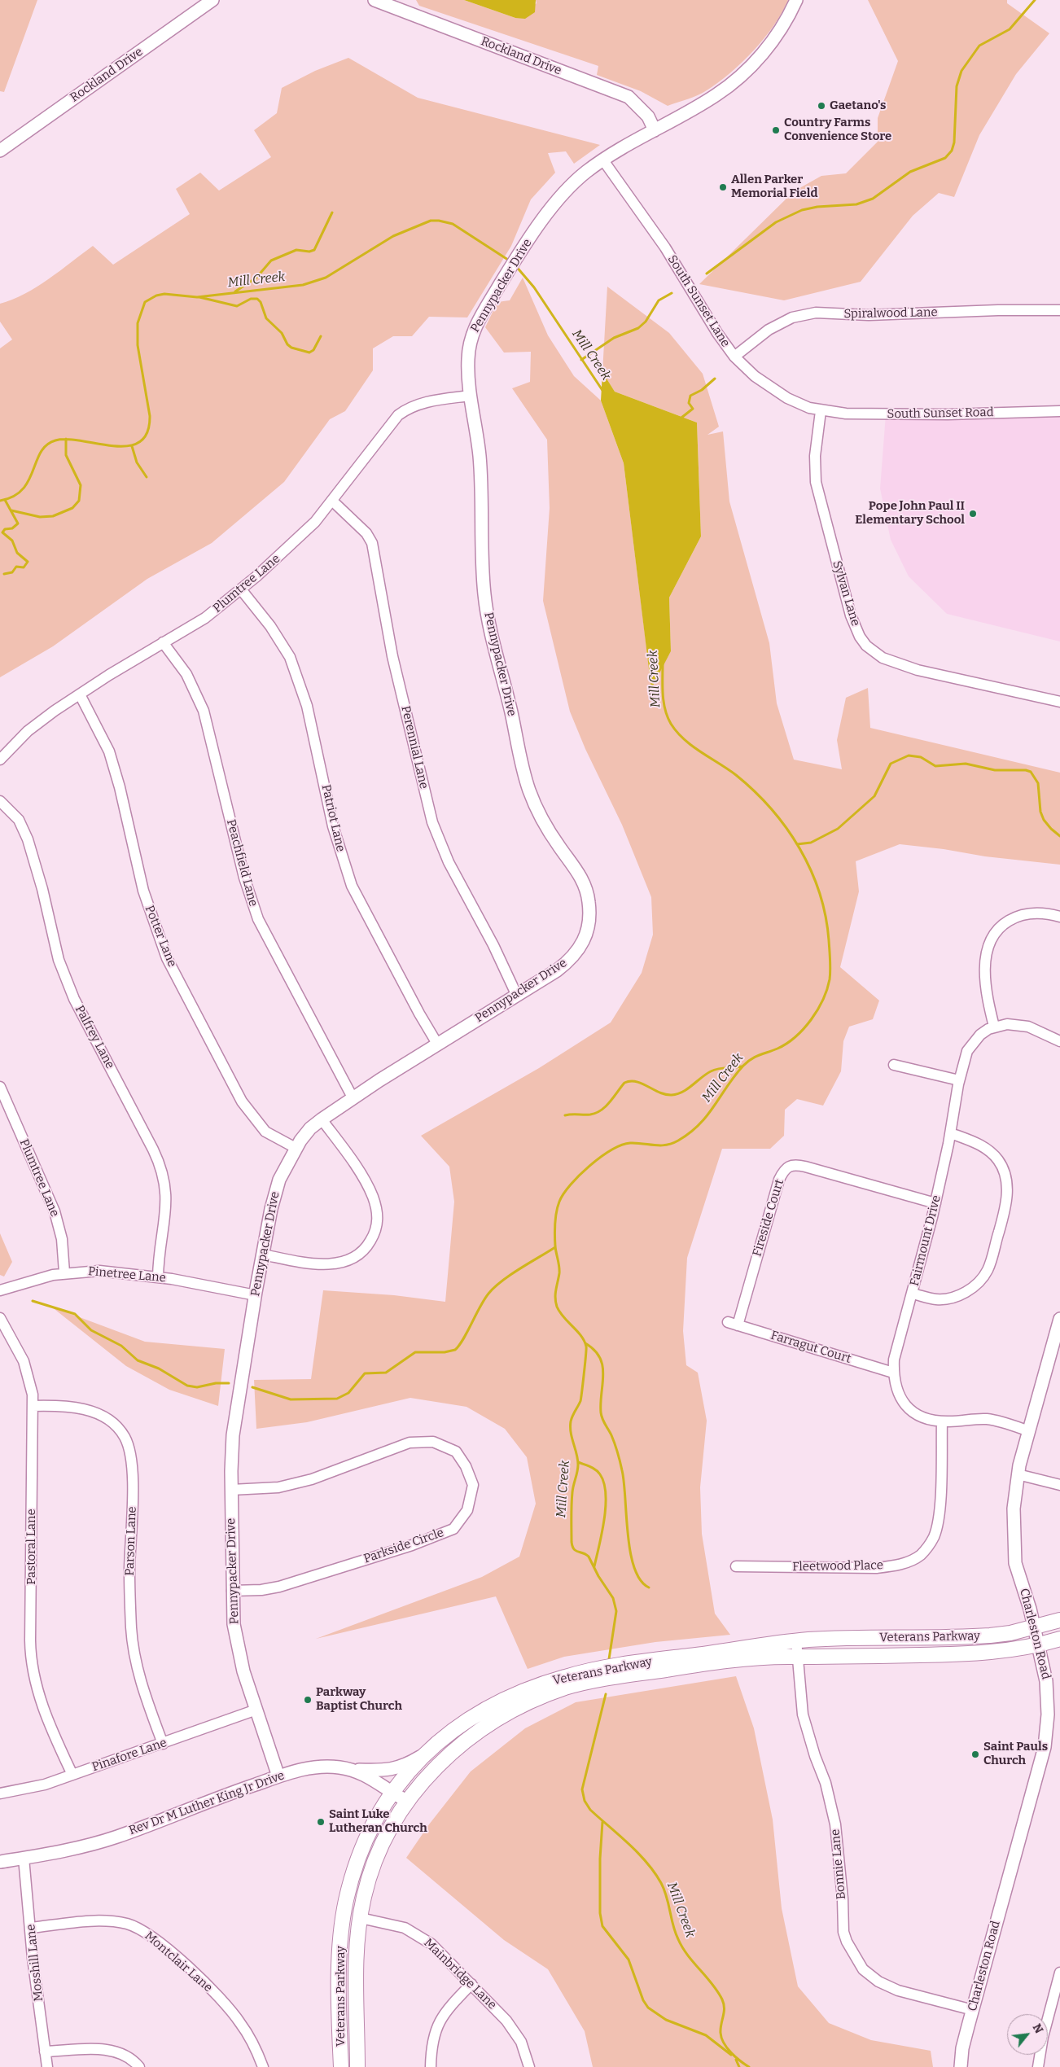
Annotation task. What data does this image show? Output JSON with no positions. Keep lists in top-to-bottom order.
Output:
{
  "streets": {
    "main road": ["Veterans Parkway"],
    "street": [
      "Rockland Drive",
      "Pennypacker Drive",
      "South Sunset Lane",
      "Spiralwood Lane",
      "South Sunset Road",
      "Plumtree Lane",
      "Sylvan Lane",
      "Perennial Lane",
      "Patriot Lane",
      "Peachfield Lane",
      "Potter Lane",
      "Palfrey Lane",
      "Fireside Court",
      "Fairmount Drive",
      "Pinetree Lane",
      "Farragut Court",
      "Parson Lane",
      "Parkside Circle",
      "Pastoral Lane",
      "Fleetwood Place",
      "Charleston Road",
      "Pinafore Lane",
      "Rev Dr M Luther King Jr Drive",
      "Bonnie Lane",
      "Montclair Lane",
      "Mosshill Lane",
      "Mainbridge Lane"
    ]
  },
  "crossings": [
    ["Rockland Drive", "Pennypacker Drive"],
    ["Pennypacker Drive", "South Sunset Lane"],
    ["Pennypacker Drive", "Plumtree Lane"],
    ["Pennypacker Drive", "Perennial Lane"],
    ["Pennypacker Drive", "Patriot Lane"],
    ["Pennypacker Drive", "Peachfield Lane"],
    ["Pennypacker Drive", "Potter Lane"],
    ["Pennypacker Drive", "Pinetree Lane"],
    ["Pennypacker Drive", "Parkside Circle"],
    ["Pennypacker Drive", "Pinafore Lane"],
    ["Pennypacker Drive", "Rev Dr M Luther King Jr Drive"],
    ["South Sunset Lane", "Spiralwood Lane"],
    ["South Sunset Lane", "South Sunset Road"],
    ["South Sunset Lane", "Sylvan Lane"],
    ["South Sunset Road", "Sylvan Lane"],
    ["Plumtree Lane", "Perennial Lane"],
    ["Plumtree Lane", "Patriot Lane"],
    ["Plumtree Lane", "Peachfield Lane"],
    ["Plumtree Lane", "Potter Lane"],
    ["Plumtree Lane", "Pinetree Lane"],
    ["Palfrey Lane", "Pinetree Lane"],
    ["Fireside Court", "Fairmount Drive"],
    ["Fireside Court", "Farragut Court"],
    ["Fairmount Drive", "Farragut Court"],
    ["Fairmount Drive", "Fleetwood Place"],
    ["Fairmount Drive", "Charleston Road"],
    ["Parson Lane", "Pastoral Lane"],
    ["Parson Lane", "Pinafore Lane"],
    ["Pastoral Lane", "Pinafore Lane"],
    ["Charleston Road", "Veterans Parkway"],
    ["Charleston Road", "Bonnie Lane"],
    ["Veterans Parkway", "Rev Dr M Luther King Jr Drive"],
    ["Veterans Parkway", "Bonnie Lane"],
    ["Veterans Parkway", "Mainbridge Lane"],
    ["Rev Dr M Luther King Jr Drive", "Mosshill Lane"],
    ["Montclair Lane", "Mosshill Lane"]
  ],
  "water": ["Mill Creek"],
  "places": [
    "Gaetano's",
    "Country Farms Convenience Store",
    "Allen Parker Memorial Field",
    "Pope John Paul II Elementary School",
    "Parkway Baptist Church",
    "Saint Pauls Church",
    "Saint Luke Lutheran Church"
  ],
  "north": "top right"
}
